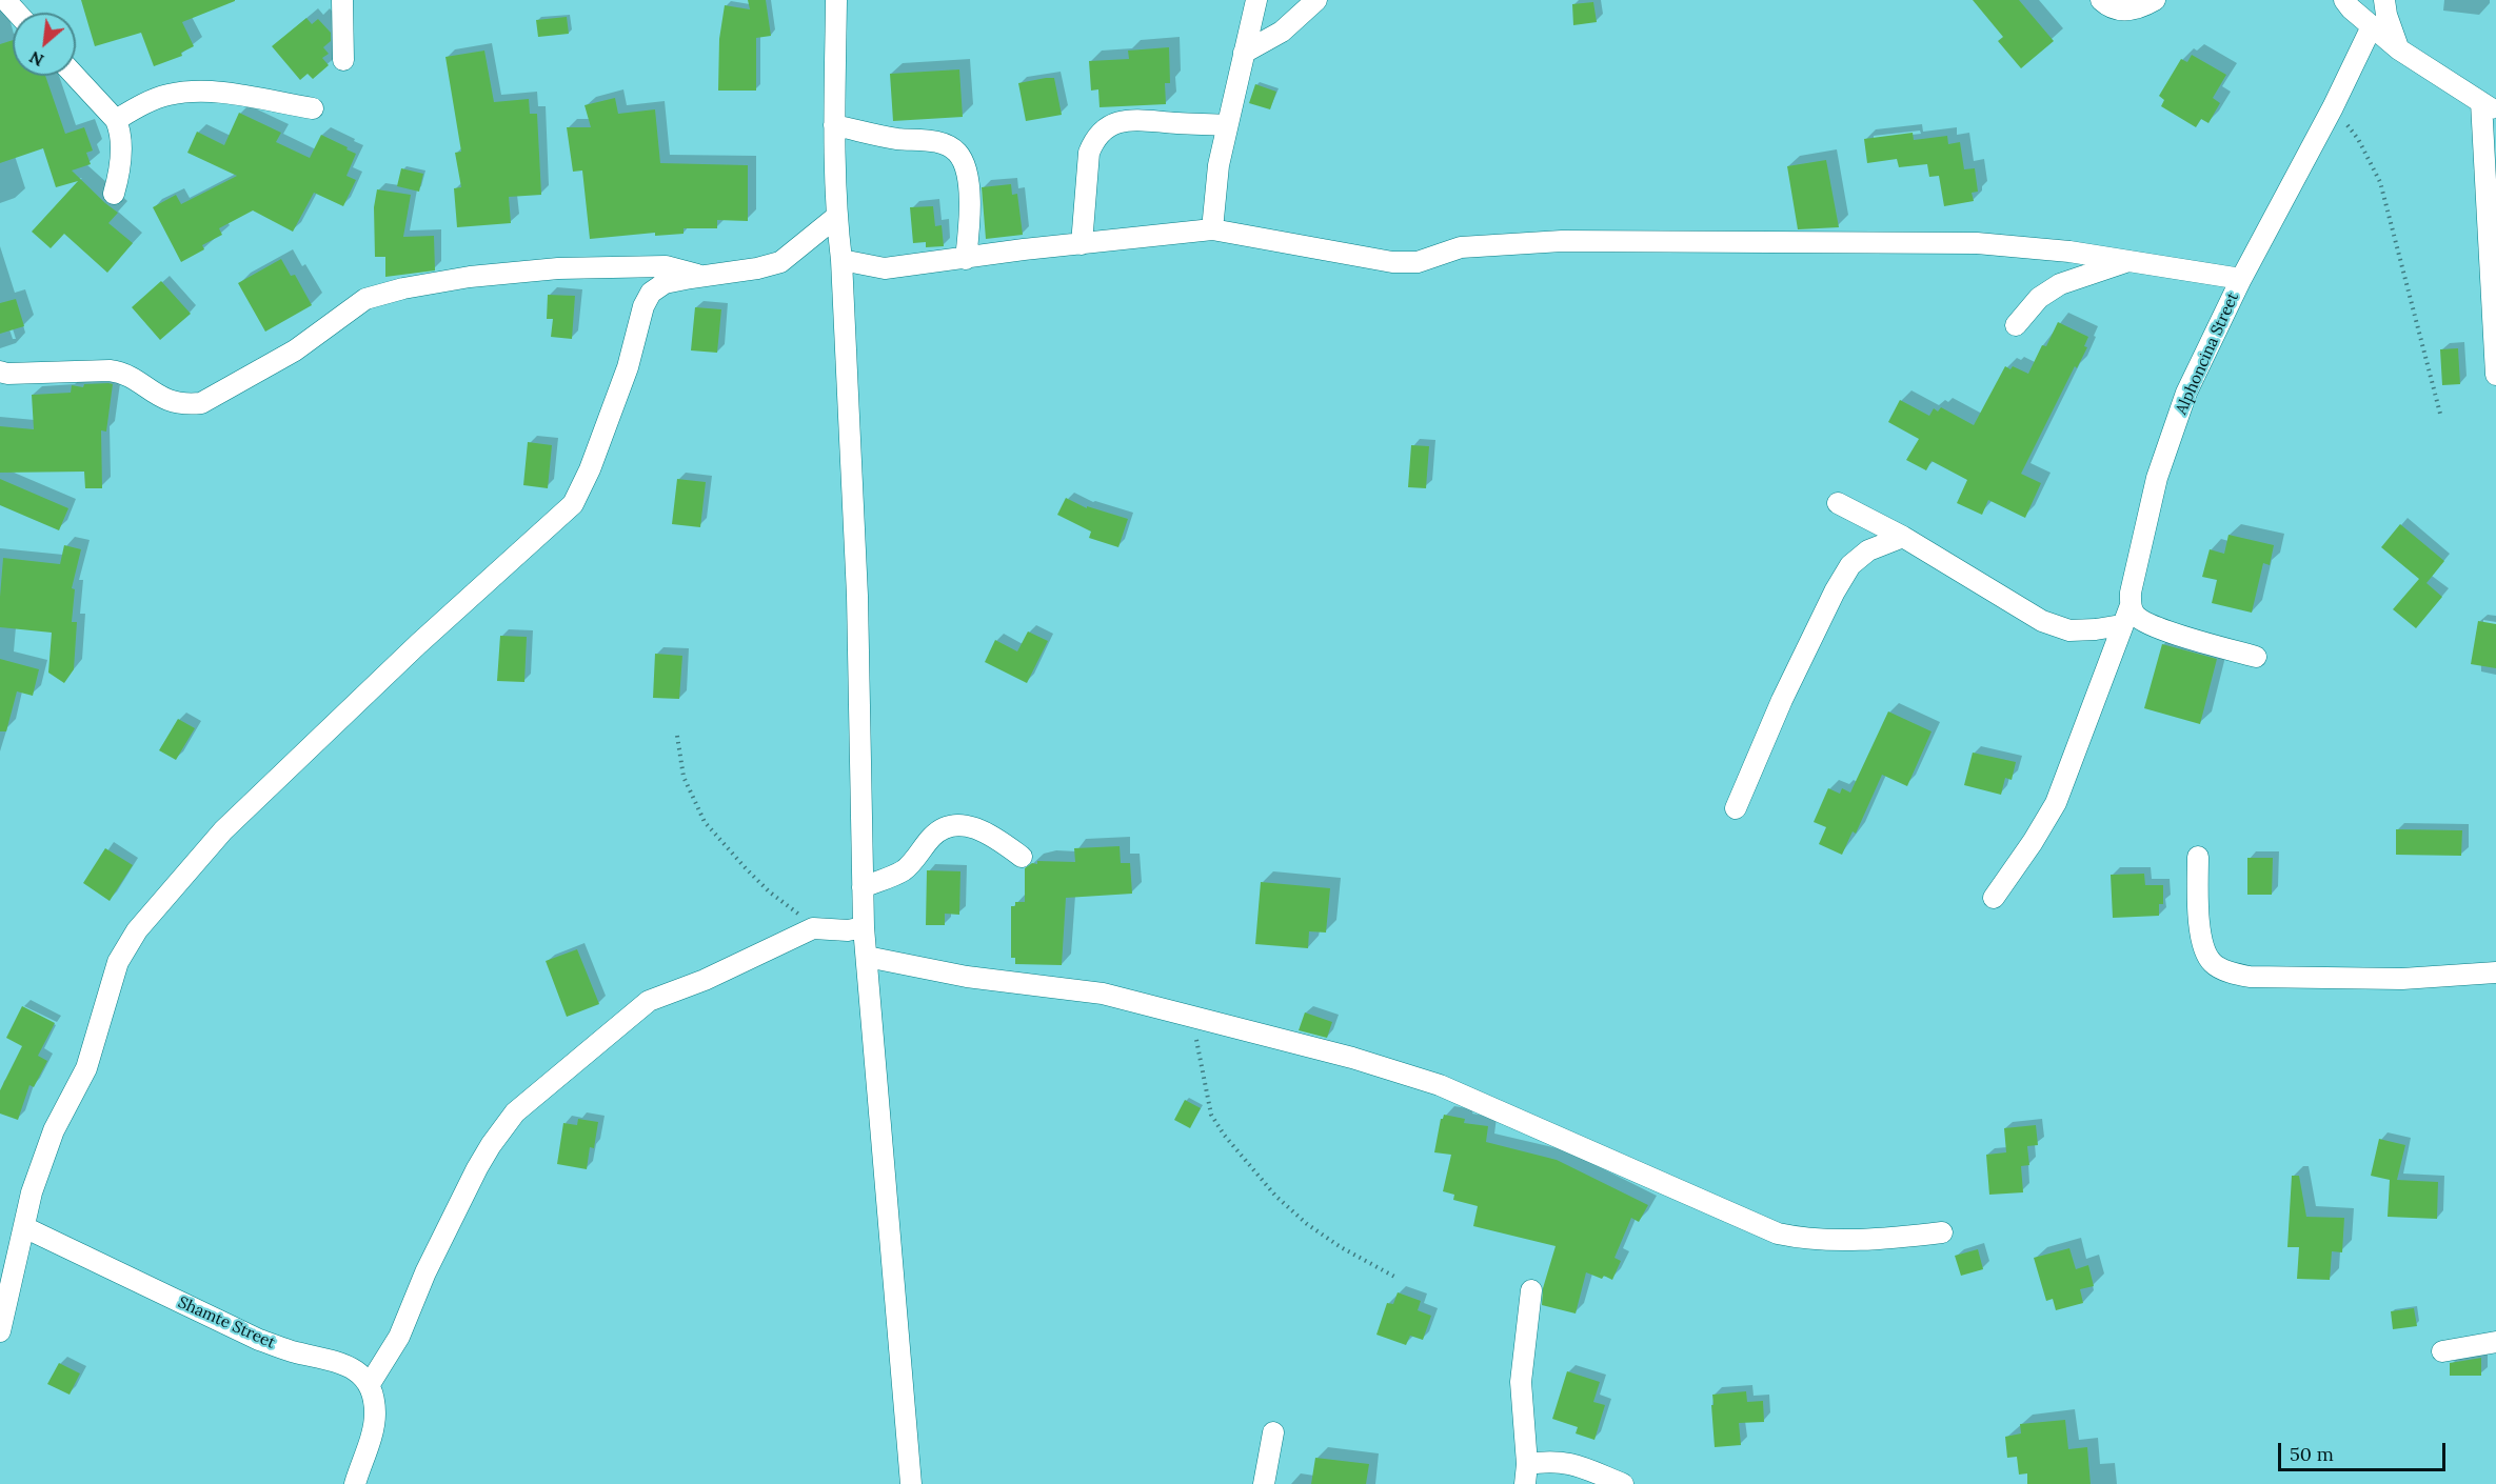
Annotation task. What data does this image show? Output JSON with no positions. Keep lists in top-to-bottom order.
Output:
{
  "streets": {
    "street": ["Alphoncina Street", "Shamte Street"]
  },
  "scale_bar": "50 m",
  "north": "bottom left"
}
